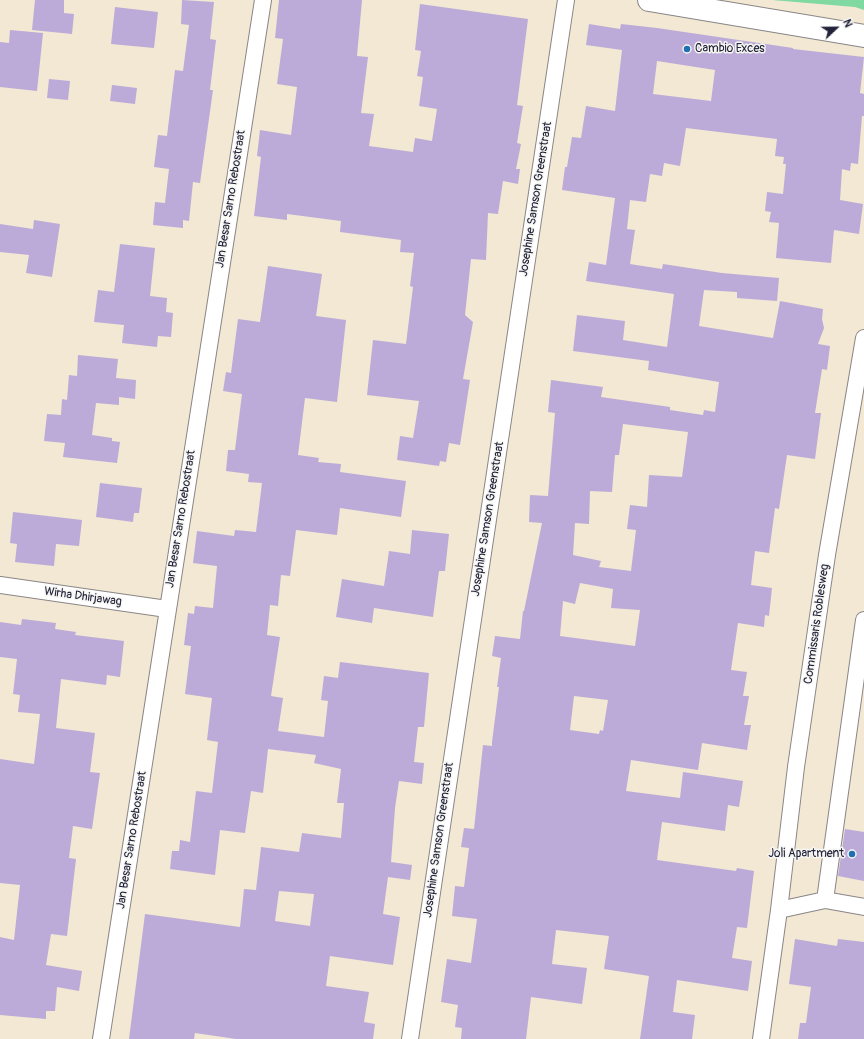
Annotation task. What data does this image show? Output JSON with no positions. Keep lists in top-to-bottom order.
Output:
{
  "streets": {
    "street": [
      "Jan Besar Sarno Rebostraat",
      "Josephine Samson Greenstraat",
      "Wirha Dhirjawag",
      "Commissaris Roblesweg"
    ]
  },
  "crossings": [
    ["Jan Besar Sarno Rebostraat", "Wirha Dhirjawag"]
  ],
  "places": ["Cambio Exces", "Joli Apartment"],
  "north": "right"
}
